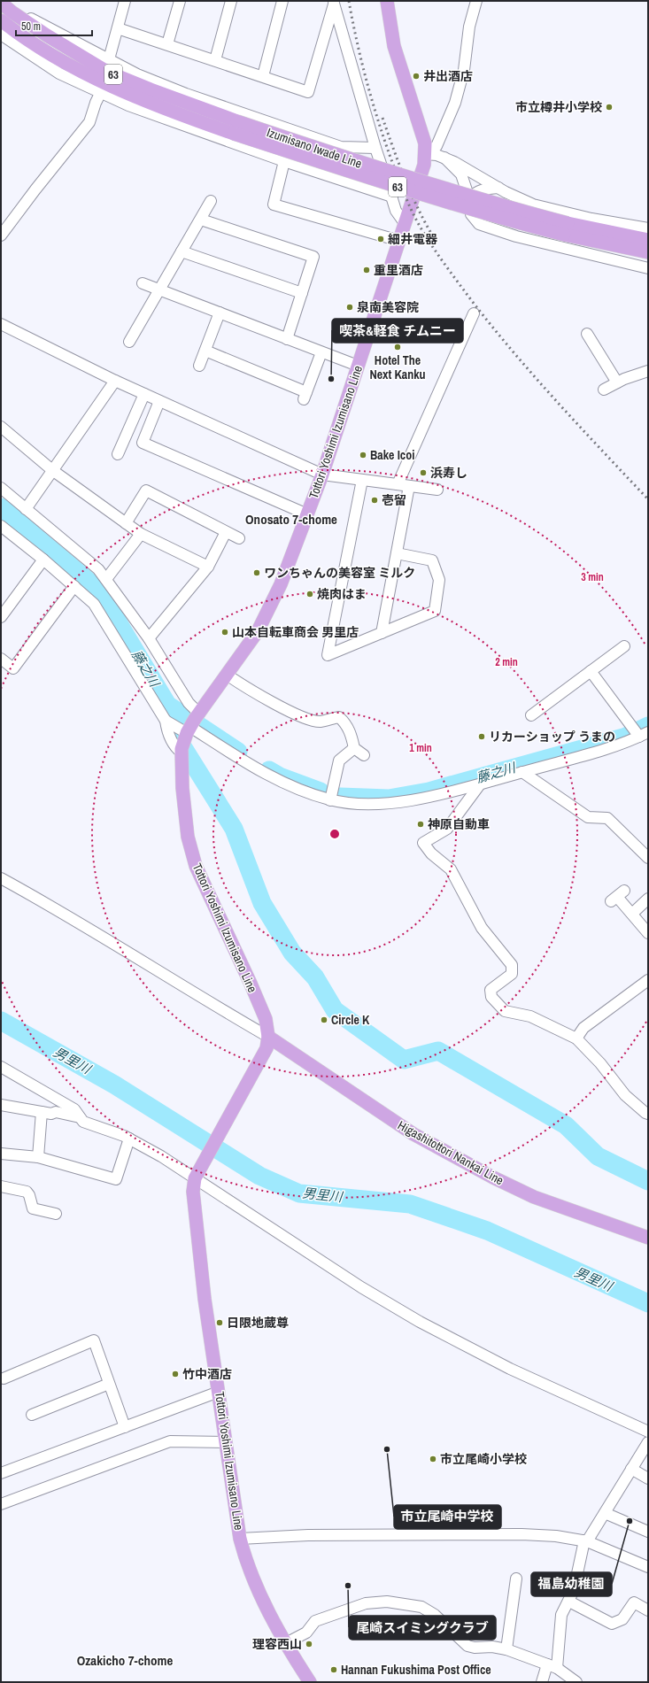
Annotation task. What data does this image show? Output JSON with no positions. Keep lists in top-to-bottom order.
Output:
{
  "streets": {
    "main road": [
      "63",
      "Izumisano Iwade Line",
      "Tottori Yoshimi Izumisano Line",
      "Higashitottori Nankai Line"
    ]
  },
  "crossings": [
    ["Tottori Yoshimi Izumisano Line", "Higashitottori Nankai Line"]
  ],
  "districts": ["Onosato 7-chome", "Ozakicho 7-chome"],
  "water": ["藤之川", "男里川"],
  "places": [
    "井出酒店",
    "市立樽井小学校",
    "細井電器",
    "重里酒店",
    "泉南美容院",
    "Hotel The Next Kanku",
    "喫茶&軽食 チムニー",
    "Bake Icoi",
    "浜寿し",
    "壱留",
    "ワンちゃんの美容室 ミルク",
    "焼肉はま",
    "山本自転車商会 男里店",
    "リカーショップ うまの",
    "神原自動車",
    "Circle K",
    "日限地蔵尊",
    "竹中酒店",
    "市立尾崎中学校",
    "市立尾崎小学校",
    "福島幼稚園",
    "尾崎スイミングクラブ",
    "理容西山",
    "Hannan Fukushima Post Office"
  ],
  "scale_bar": "50 m",
  "rings": ["3 min", "2 min", "1 min"]
}
